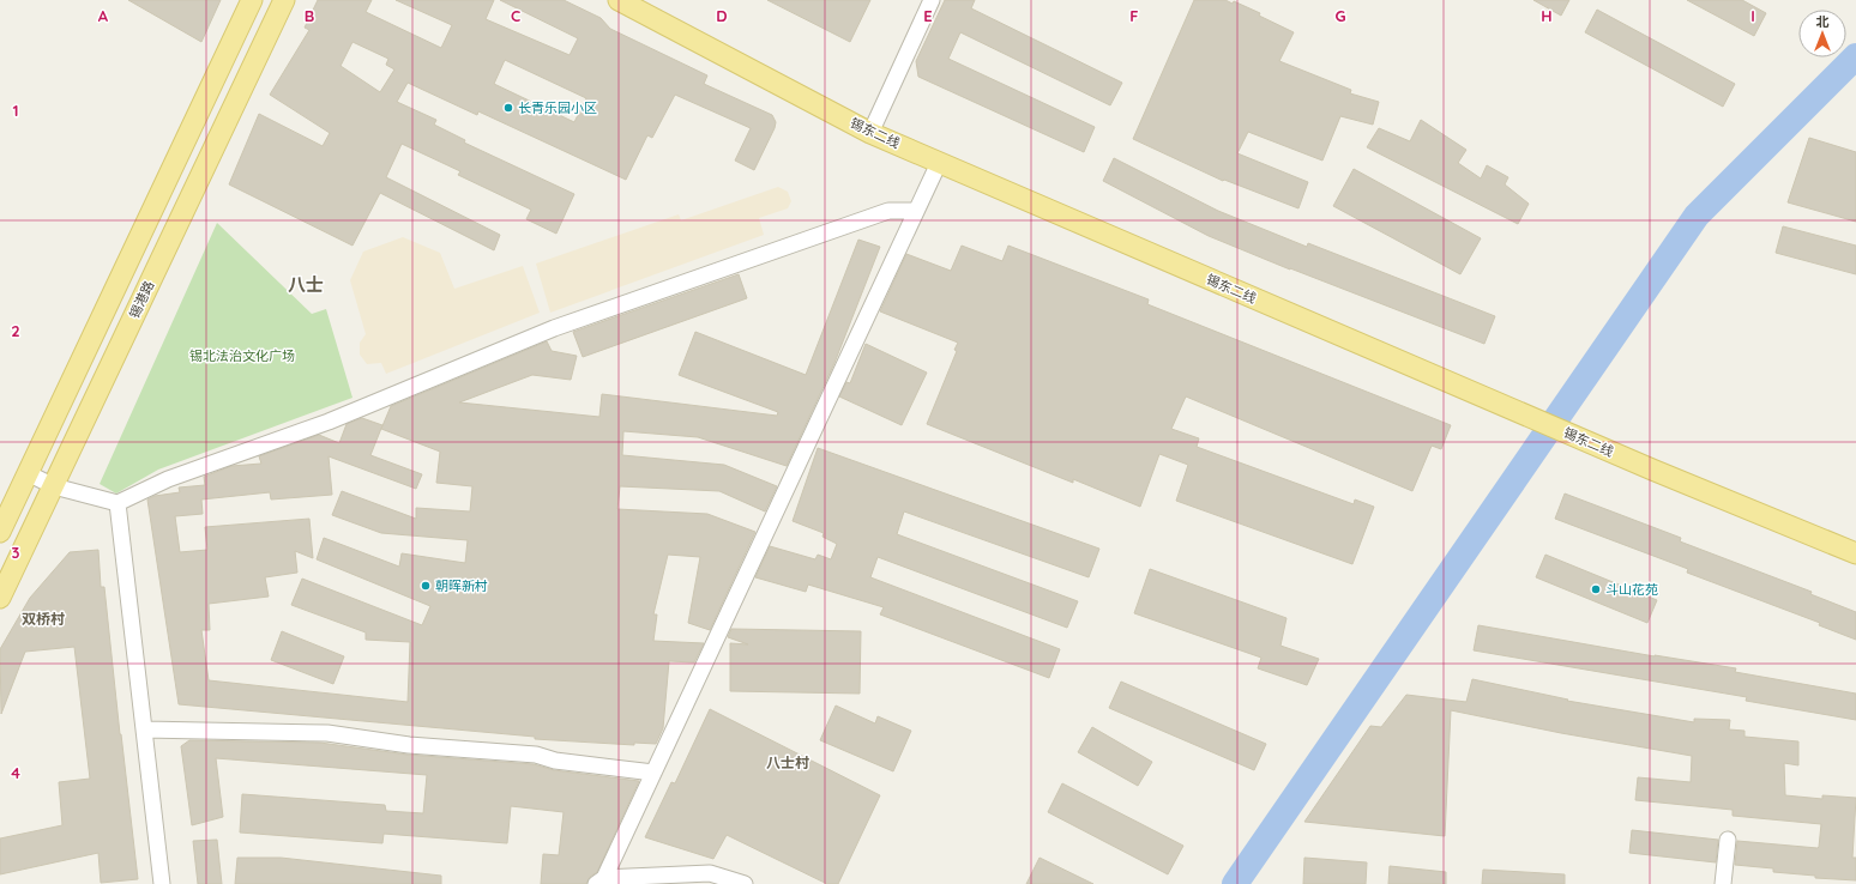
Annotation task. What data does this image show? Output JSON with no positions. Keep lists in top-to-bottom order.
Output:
{
  "streets": {
    "main road": ["锡东二线", "锡港路"]
  },
  "districts": ["八士", "双桥村", "八士村"],
  "parks": ["锡北法治文化广场"],
  "places": ["长青乐园小区", "朝晖新村", "斗山花苑"],
  "north": "top",
  "grid": {
    "columns": [
      "A",
      "B",
      "C",
      "D",
      "E",
      "F",
      "G",
      "H",
      "I"
    ],
    "rows": [
      "1",
      "2",
      "3",
      "4"
    ]
  }
}
